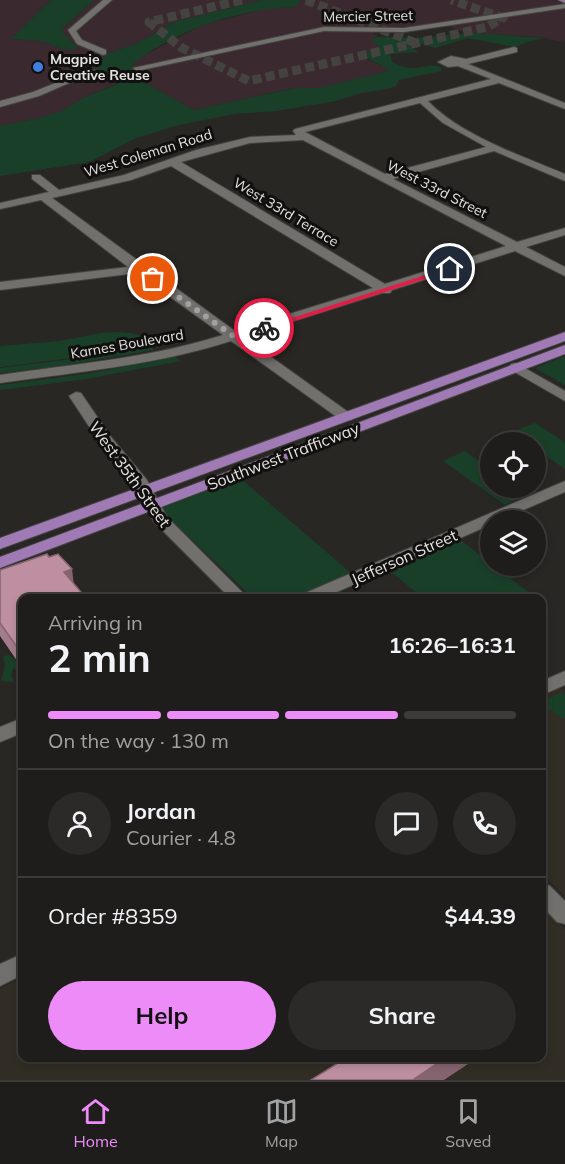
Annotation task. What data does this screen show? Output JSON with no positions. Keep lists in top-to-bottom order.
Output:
{
  "streets": {
    "main road": ["Southwest Trafficway"],
    "street": [
      "Mercier Street",
      "West Coleman Road",
      "West 33rd Street",
      "West 33rd Terrace",
      "Karnes Boulevard",
      "West 35th Street",
      "Jefferson Street"
    ]
  },
  "crossings": [
    ["West Coleman Road", "West 33rd Street"],
    ["West Coleman Road", "West 33rd Terrace"],
    ["West 33rd Street", "Karnes Boulevard"],
    ["West 33rd Terrace", "Karnes Boulevard"],
    ["Southwest Trafficway", "West 35th Street"]
  ],
  "places": ["Magpie Creative Reuse"],
  "page": {
    "heading": ["2 min", "Arriving in", "16:26–16:31"],
    "panel": [
      "Jordan",
      "Courier · 4.8",
      "Order #8359",
      "$44.39"
    ],
    "bar": "On the way · 130 m",
    "buttons": ["Help", "Share"],
    "tabs": ["Home", "Map", "Saved"]
  }
}
